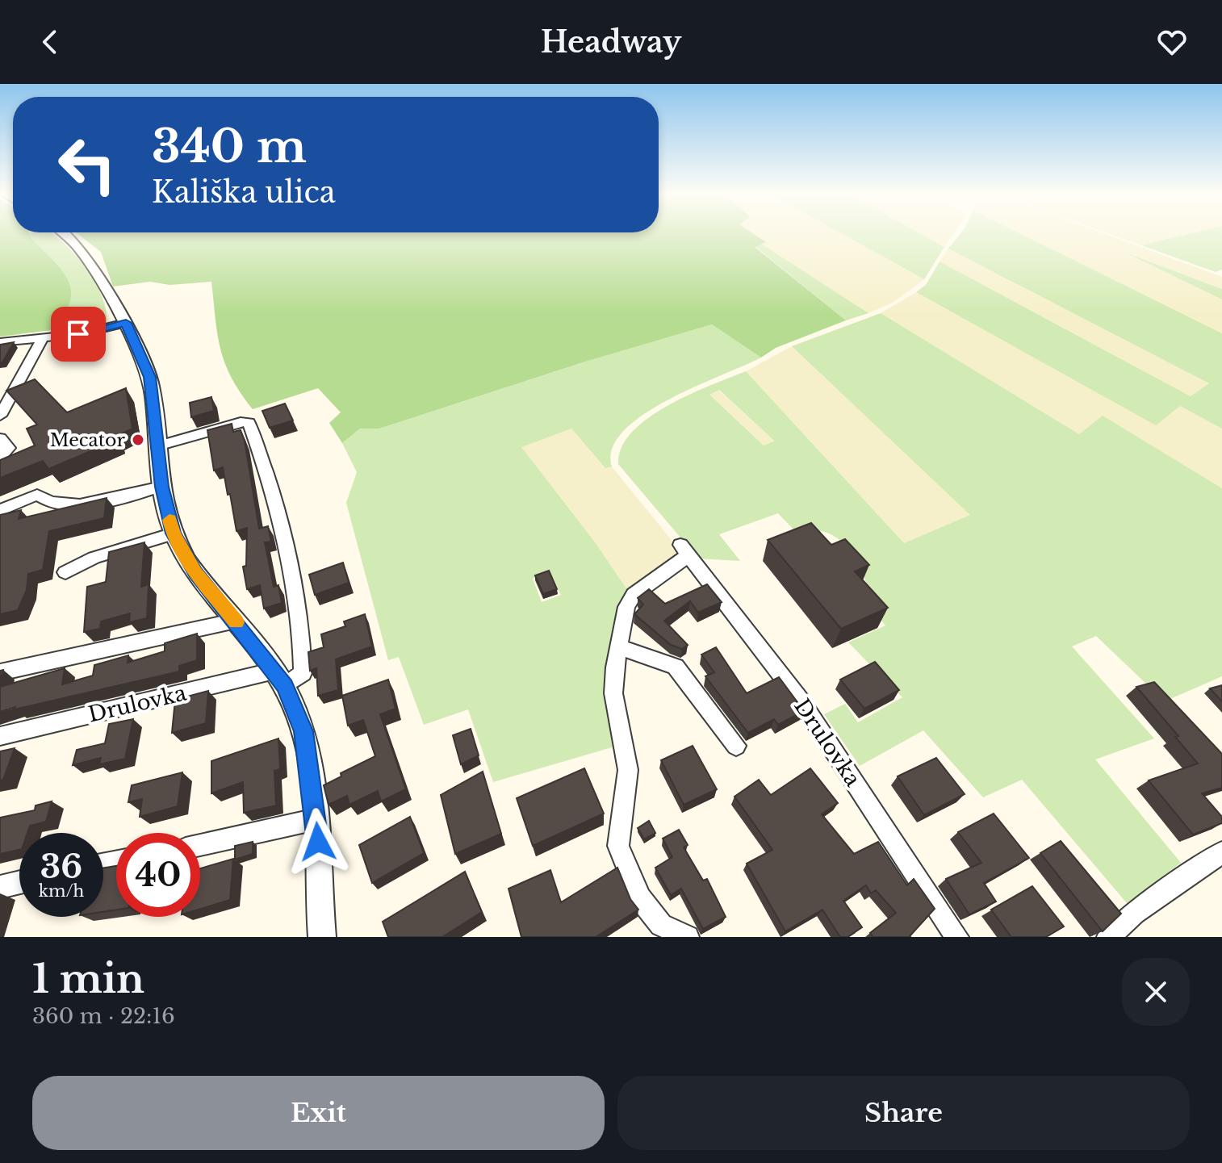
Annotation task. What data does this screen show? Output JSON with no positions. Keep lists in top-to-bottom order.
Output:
{
  "streets": {
    "street": ["Drulovka"]
  },
  "places": ["Mecator"],
  "page": {
    "header": "Headway",
    "turn": ["340 m", "Kališka ulica"],
    "speed": "36 km/h",
    "limit": "40",
    "heading": ["1 min", "360 m · 22:16"],
    "buttons": ["Exit", "Share"]
  }
}
